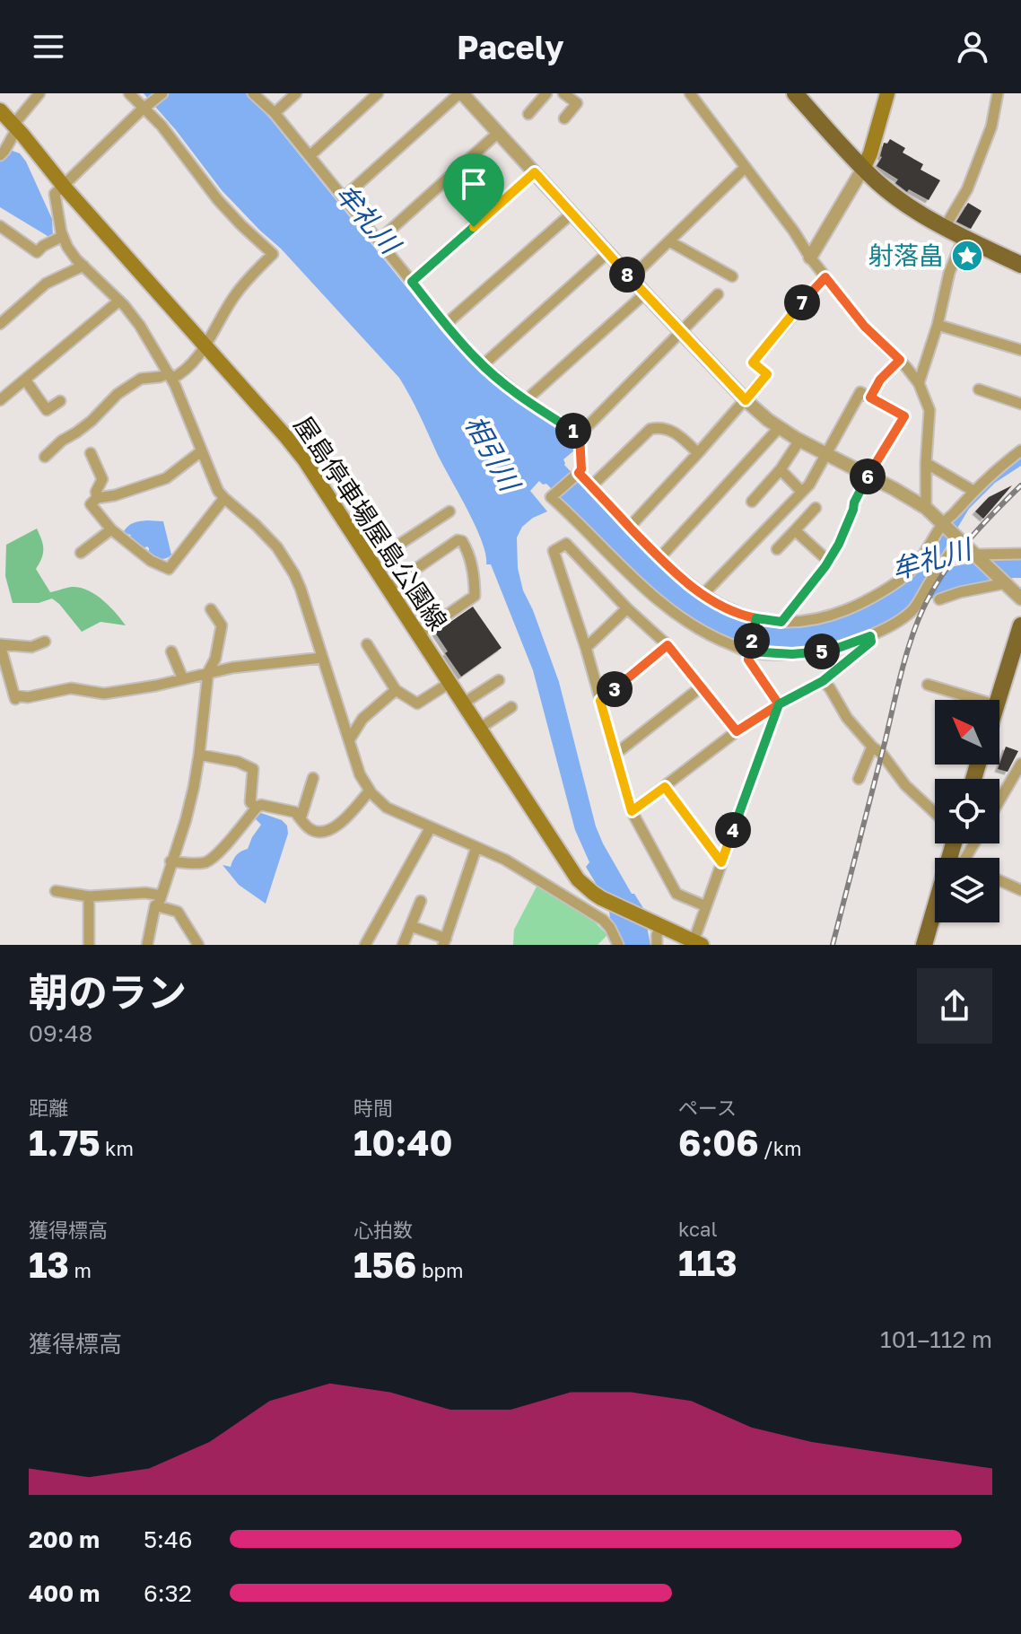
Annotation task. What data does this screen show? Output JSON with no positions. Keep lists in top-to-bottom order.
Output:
{
  "streets": {
    "main road": ["屋島停車場屋島公園線"]
  },
  "water": ["牟礼川", "相引川"],
  "places": {
    "place": ["射落畠"]
  },
  "north": "top left",
  "page": {
    "header": "Pacely",
    "pins": [
      "8",
      "7",
      "1",
      "6",
      "2",
      "5",
      "3",
      "4"
    ],
    "heading": ["朝のラン", "09:48"],
    "stats": [
      ["距離", "1.75 km"],
      ["時間", "10:40"],
      ["ペース", "6:06 /km"],
      ["獲得標高", "13 m"],
      ["心拍数", "156 bpm"],
      ["kcal", "113"]
    ],
    "chart": ["獲得標高", "101–112 m"],
    "list": [
      {
        "name": "200 m",
        "note": "5:46"
      },
      {
        "name": "400 m",
        "note": "6:32"
      }
    ]
  }
}
